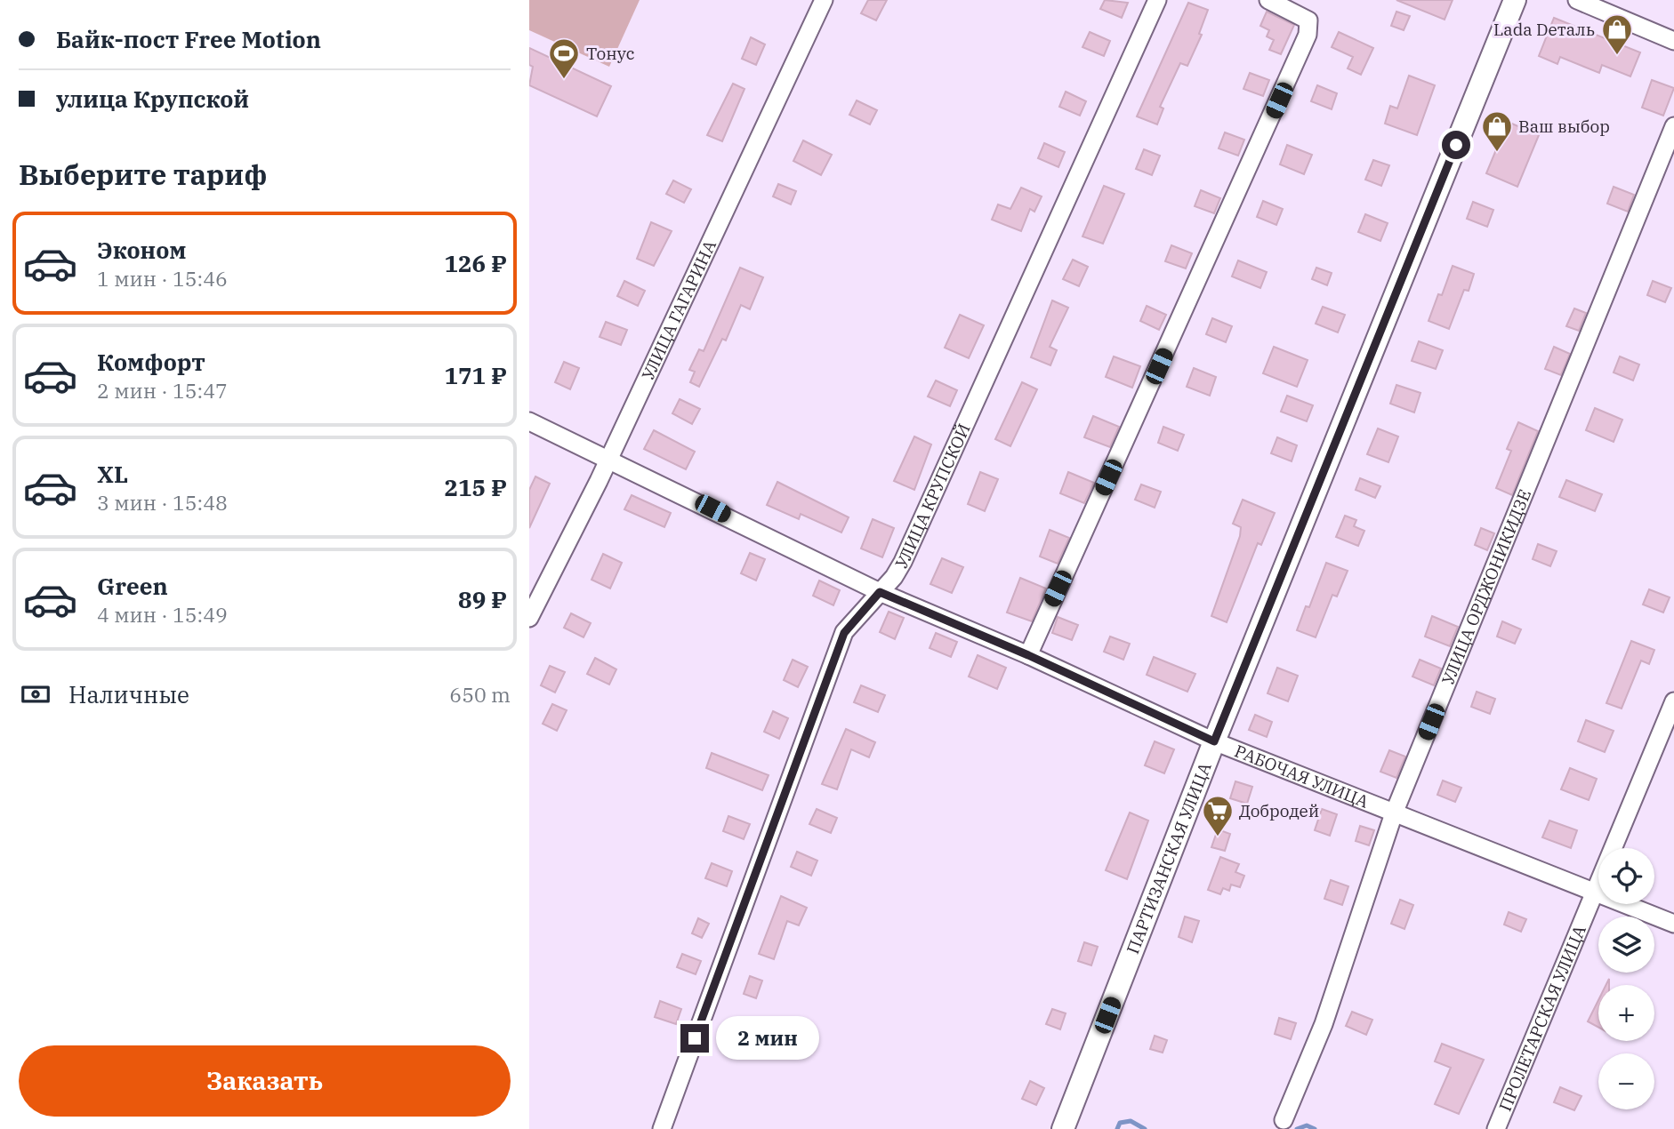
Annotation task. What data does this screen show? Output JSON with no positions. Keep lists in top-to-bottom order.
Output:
{
  "streets": {
    "main road": ["ПАРТИЗАНСКАЯ УЛИЦА"],
    "street": [
      "УЛИЦА ГАГАРИНА",
      "УЛИЦА КРУПСКОЙ",
      "УЛИЦА ОРДЖОНИКИДЗЕ",
      "РАБОЧАЯ УЛИЦА",
      "ПРОЛЕТАРСКАЯ УЛИЦА"
    ]
  },
  "crossings": [
    ["УЛИЦА ГАГАРИНА", "РАБОЧАЯ УЛИЦА"],
    ["УЛИЦА КРУПСКОЙ", "РАБОЧАЯ УЛИЦА"],
    ["УЛИЦА ОРДЖОНИКИДЗЕ", "РАБОЧАЯ УЛИЦА"],
    ["РАБОЧАЯ УЛИЦА", "ПАРТИЗАНСКАЯ УЛИЦА"],
    ["РАБОЧАЯ УЛИЦА", "ПРОЛЕТАРСКАЯ УЛИЦА"]
  ],
  "places": {
    "shop": ["Lada Dеталь", "Ваш выбор"],
    "sports": ["Тонус"],
    "supermarket": ["Добродей"]
  },
  "page": {
    "banner": ["Байк-пост Free Motion", "улица Крупской"],
    "heading": "Выберите тариф",
    "list": [
      {
        "name": "Эконом",
        "note": "1 мин · 15:46",
        "value": "126 ₽"
      },
      {
        "name": "Комфорт",
        "note": "2 мин · 15:47",
        "value": "171 ₽"
      },
      {
        "name": "XL",
        "note": "3 мин · 15:48",
        "value": "215 ₽"
      },
      {
        "name": "Green",
        "note": "4 мин · 15:49",
        "value": "89 ₽"
      }
    ],
    "pay": ["Наличные", "650 m"],
    "map_buttons": ["+", "−"],
    "bubble": "2 мин",
    "buttons": "Заказать"
  }
}
